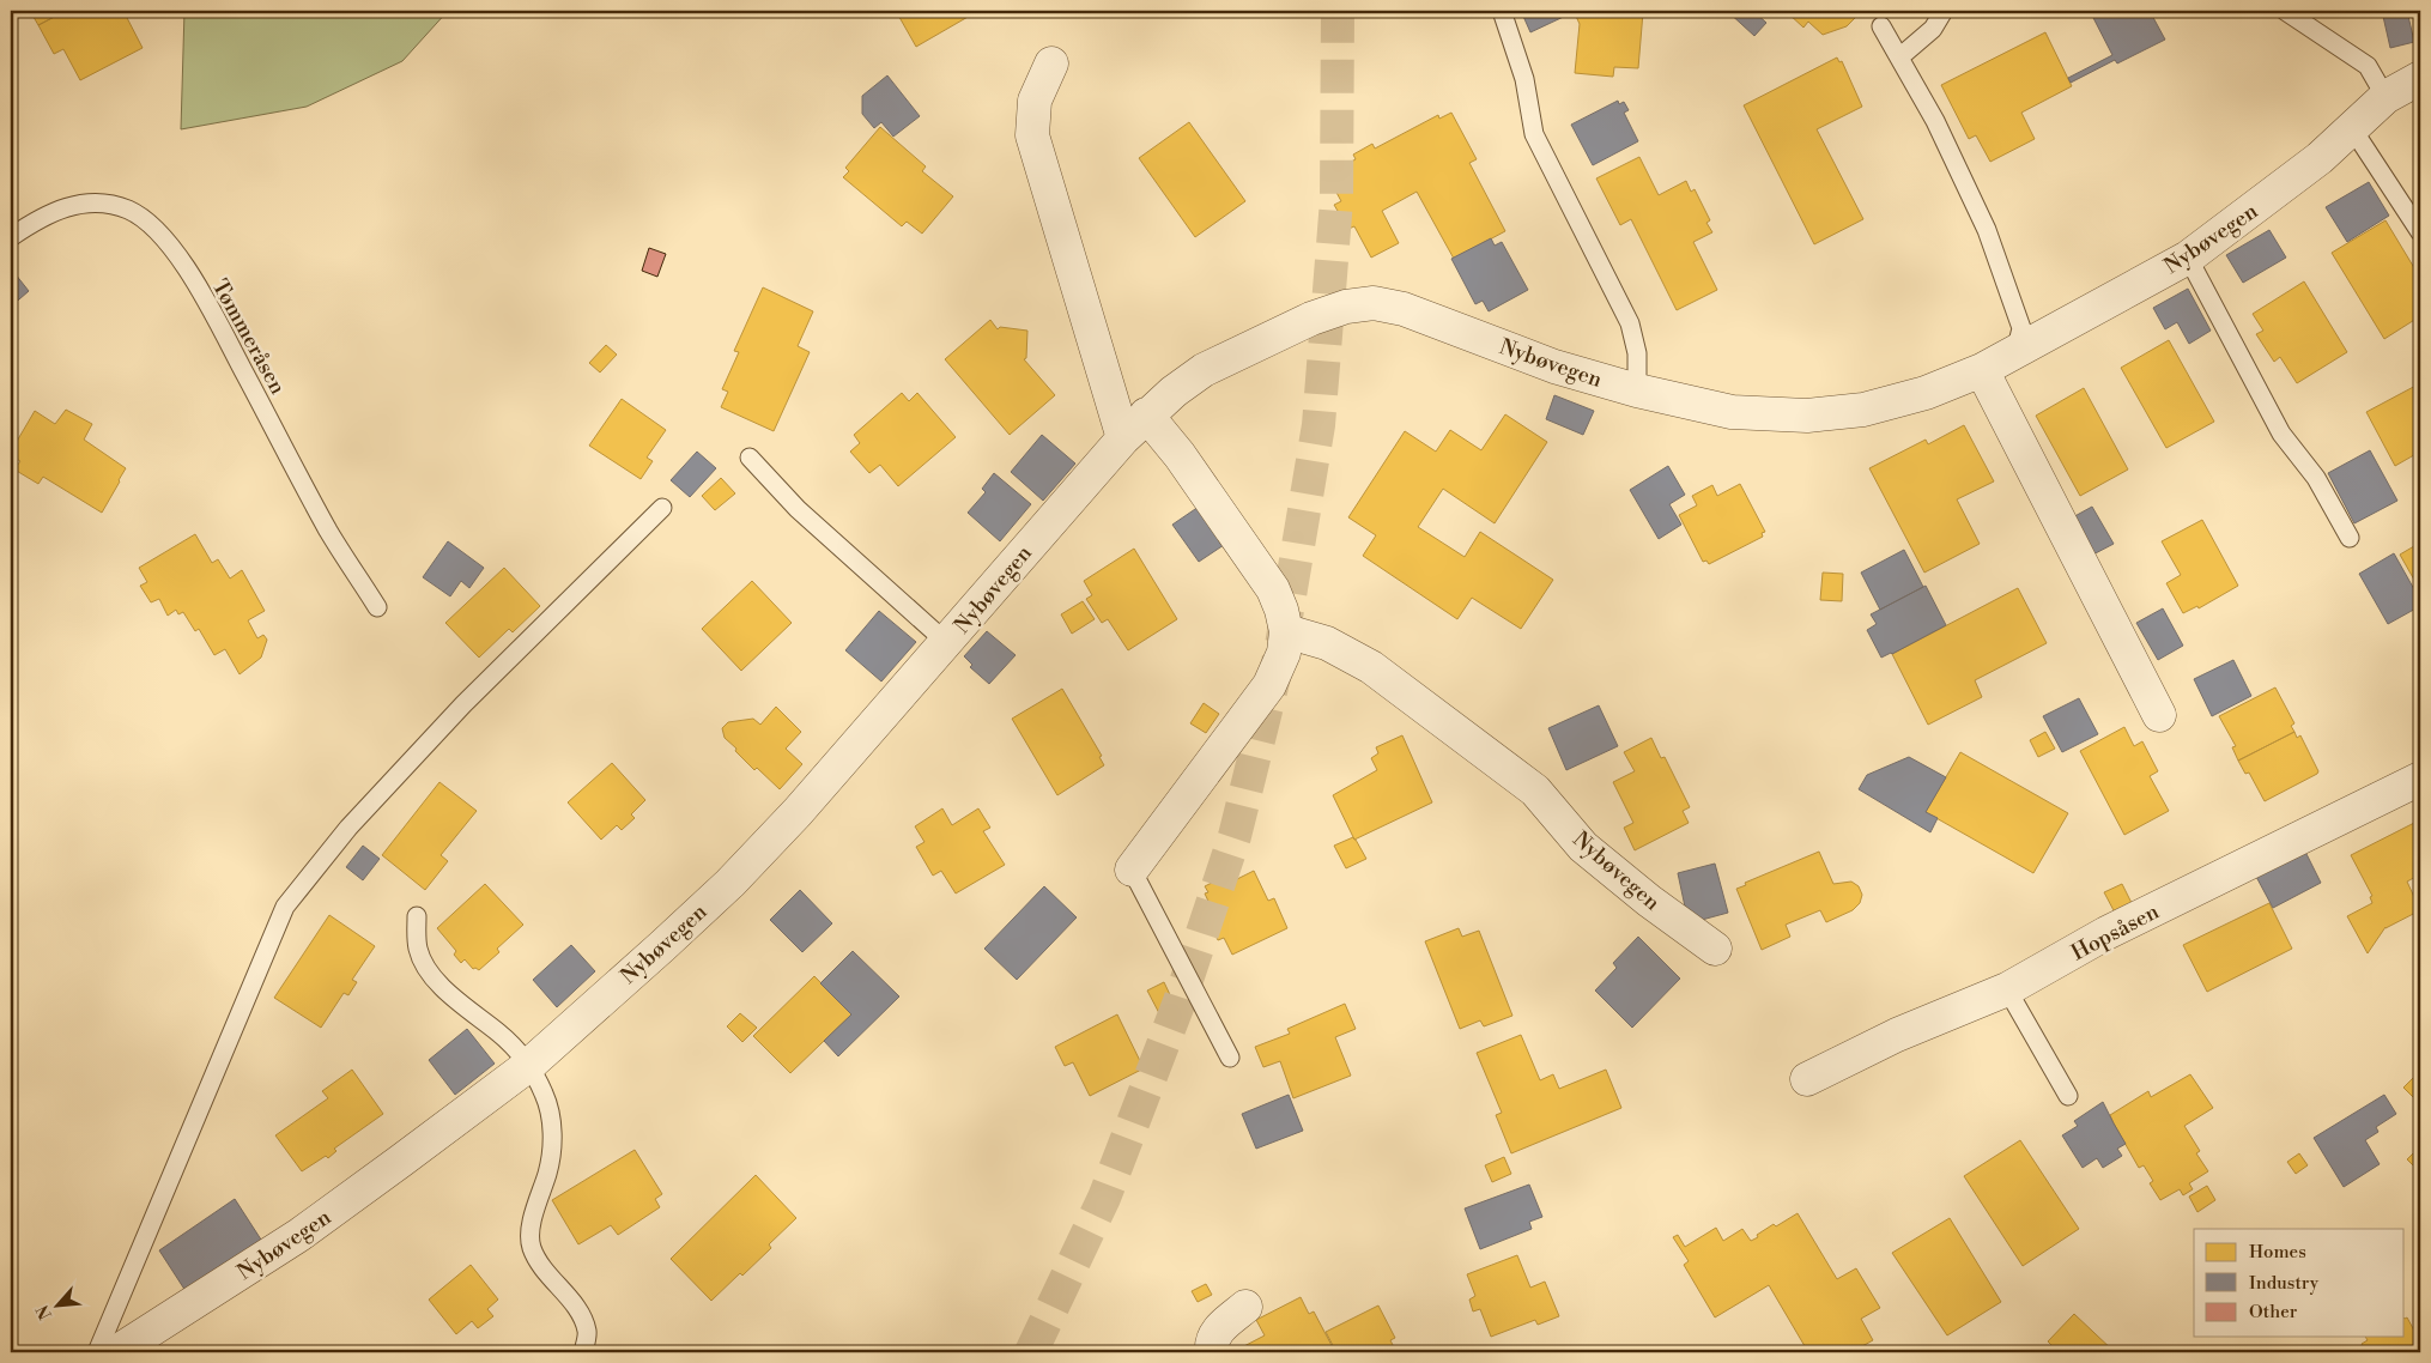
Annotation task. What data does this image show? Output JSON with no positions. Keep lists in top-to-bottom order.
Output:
{
  "streets": {
    "street": ["Nybøvegen", "Hopsåsen"],
    "lane": ["Tømmeråsen"]
  },
  "legend": ["Homes", "Industry", "Other"],
  "north": "bottom left"
}
